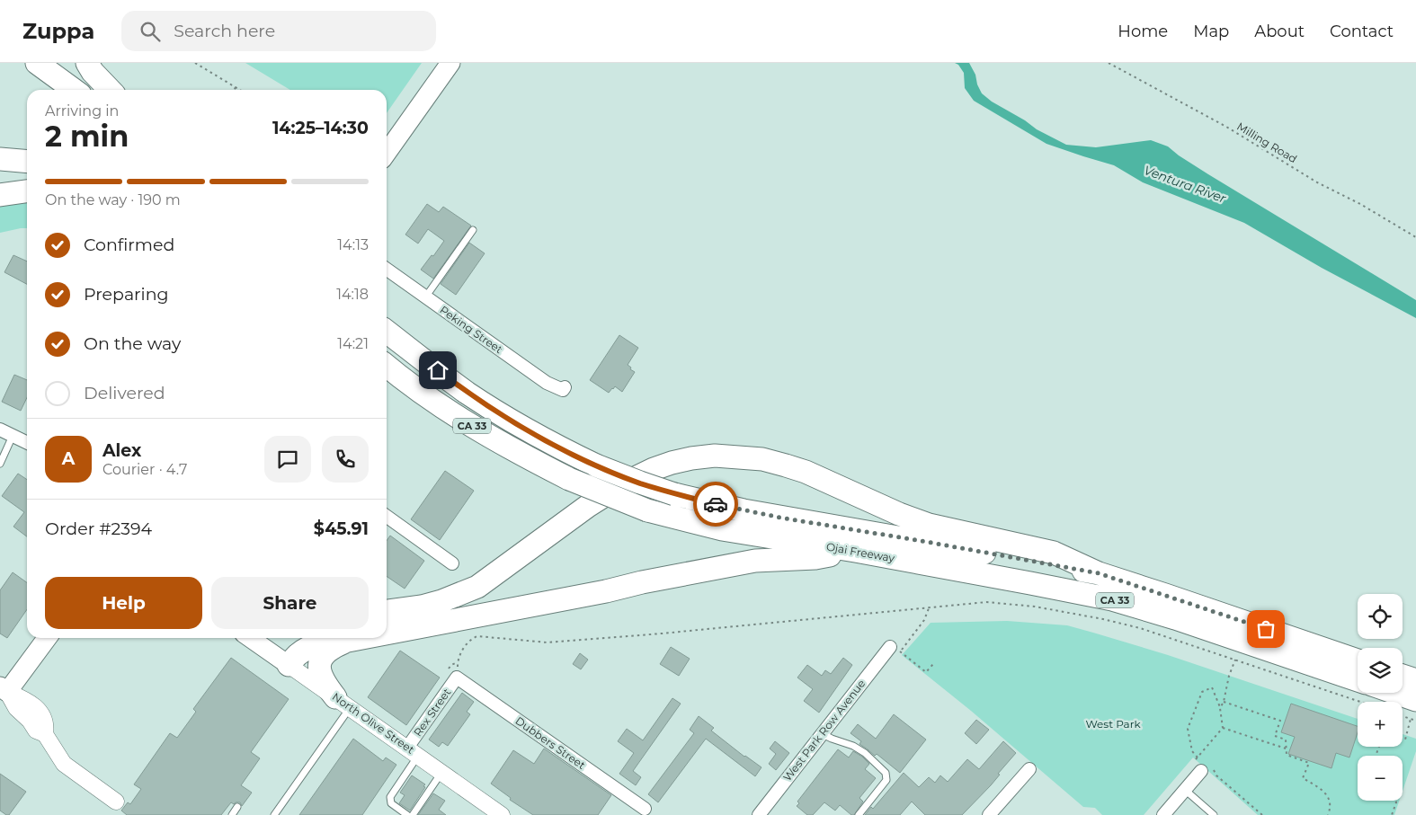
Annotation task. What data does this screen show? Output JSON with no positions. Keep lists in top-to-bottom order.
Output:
{
  "streets": {
    "highway": ["CA 33", "Ojai Freeway"],
    "main road": ["North Olive Street"],
    "street": [
      "Peking Street",
      "Rex Street",
      "West Park Row Avenue",
      "Dubbers Street"
    ],
    "path": ["Milling Road"]
  },
  "crossings": [
    ["Rex Street", "North Olive Street"],
    ["Rex Street", "Dubbers Street"]
  ],
  "water": ["Ventura River"],
  "parks": ["West Park"],
  "page": {
    "header": "Zuppa",
    "search": "Search here",
    "nav": [
      "Home",
      "Map",
      "About",
      "Contact"
    ],
    "heading": ["2 min", "Arriving in", "14:25–14:30"],
    "panel": [
      "Alex",
      "Courier · 4.7",
      "Order #2394",
      "$45.91"
    ],
    "bar": "On the way · 190 m",
    "list": [
      ["Confirmed", "14:13"],
      ["Preparing", "14:18"],
      ["On the way", "14:21"],
      "Delivered"
    ],
    "round": "A",
    "buttons": ["Help", "Share"],
    "map_buttons": ["+", "−"]
  }
}
